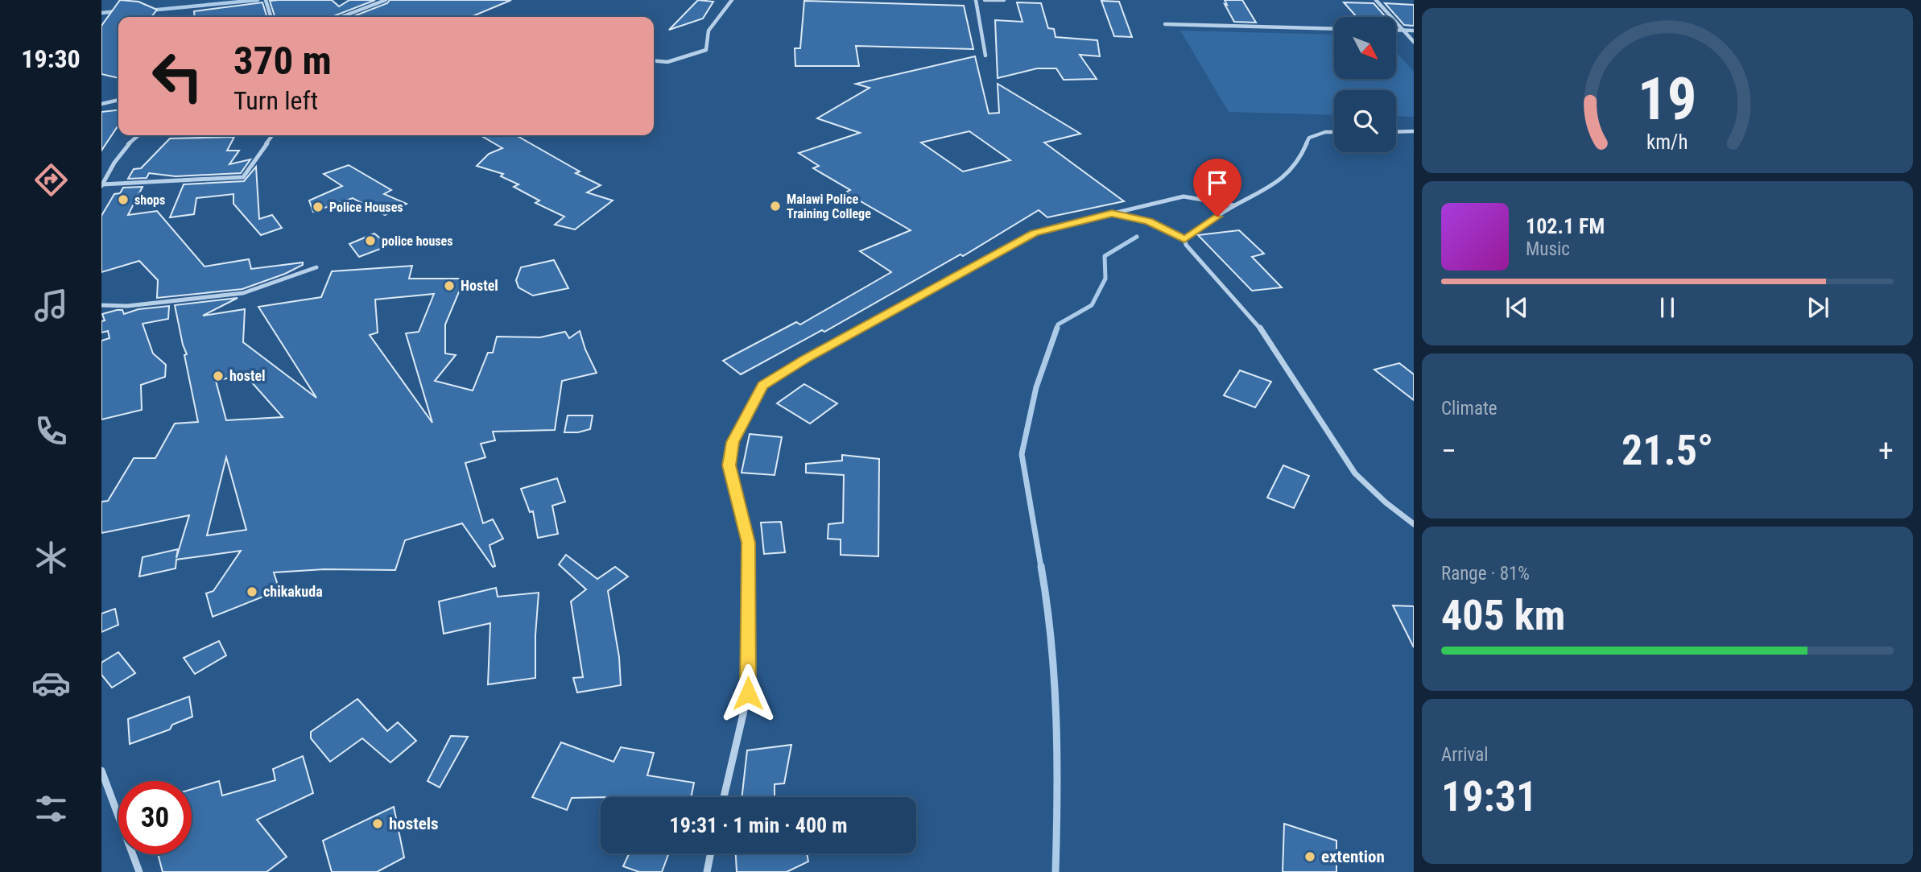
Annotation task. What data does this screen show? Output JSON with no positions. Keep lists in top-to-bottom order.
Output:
{
  "places": [
    "shops",
    "Malawi Police Training College",
    "Police Houses",
    "police houses",
    "Hostel",
    "hostel",
    "chikakuda",
    "hostels",
    "extention"
  ],
  "north": "bottom right",
  "page": {
    "tabs": "19:30",
    "turn": ["370 m", "Turn left"],
    "song": ["102.1 FM", "Music"],
    "tile": [
      "Climate",
      ["Range · 81%", "405 km"],
      ["Arrival", "19:31"]
    ],
    "heat": ["−", "21.5°", "+"],
    "limit": "30",
    "trip": "19:31 · 1 min · 400 m",
    "gauge": ["19", "km/h"]
  }
}
